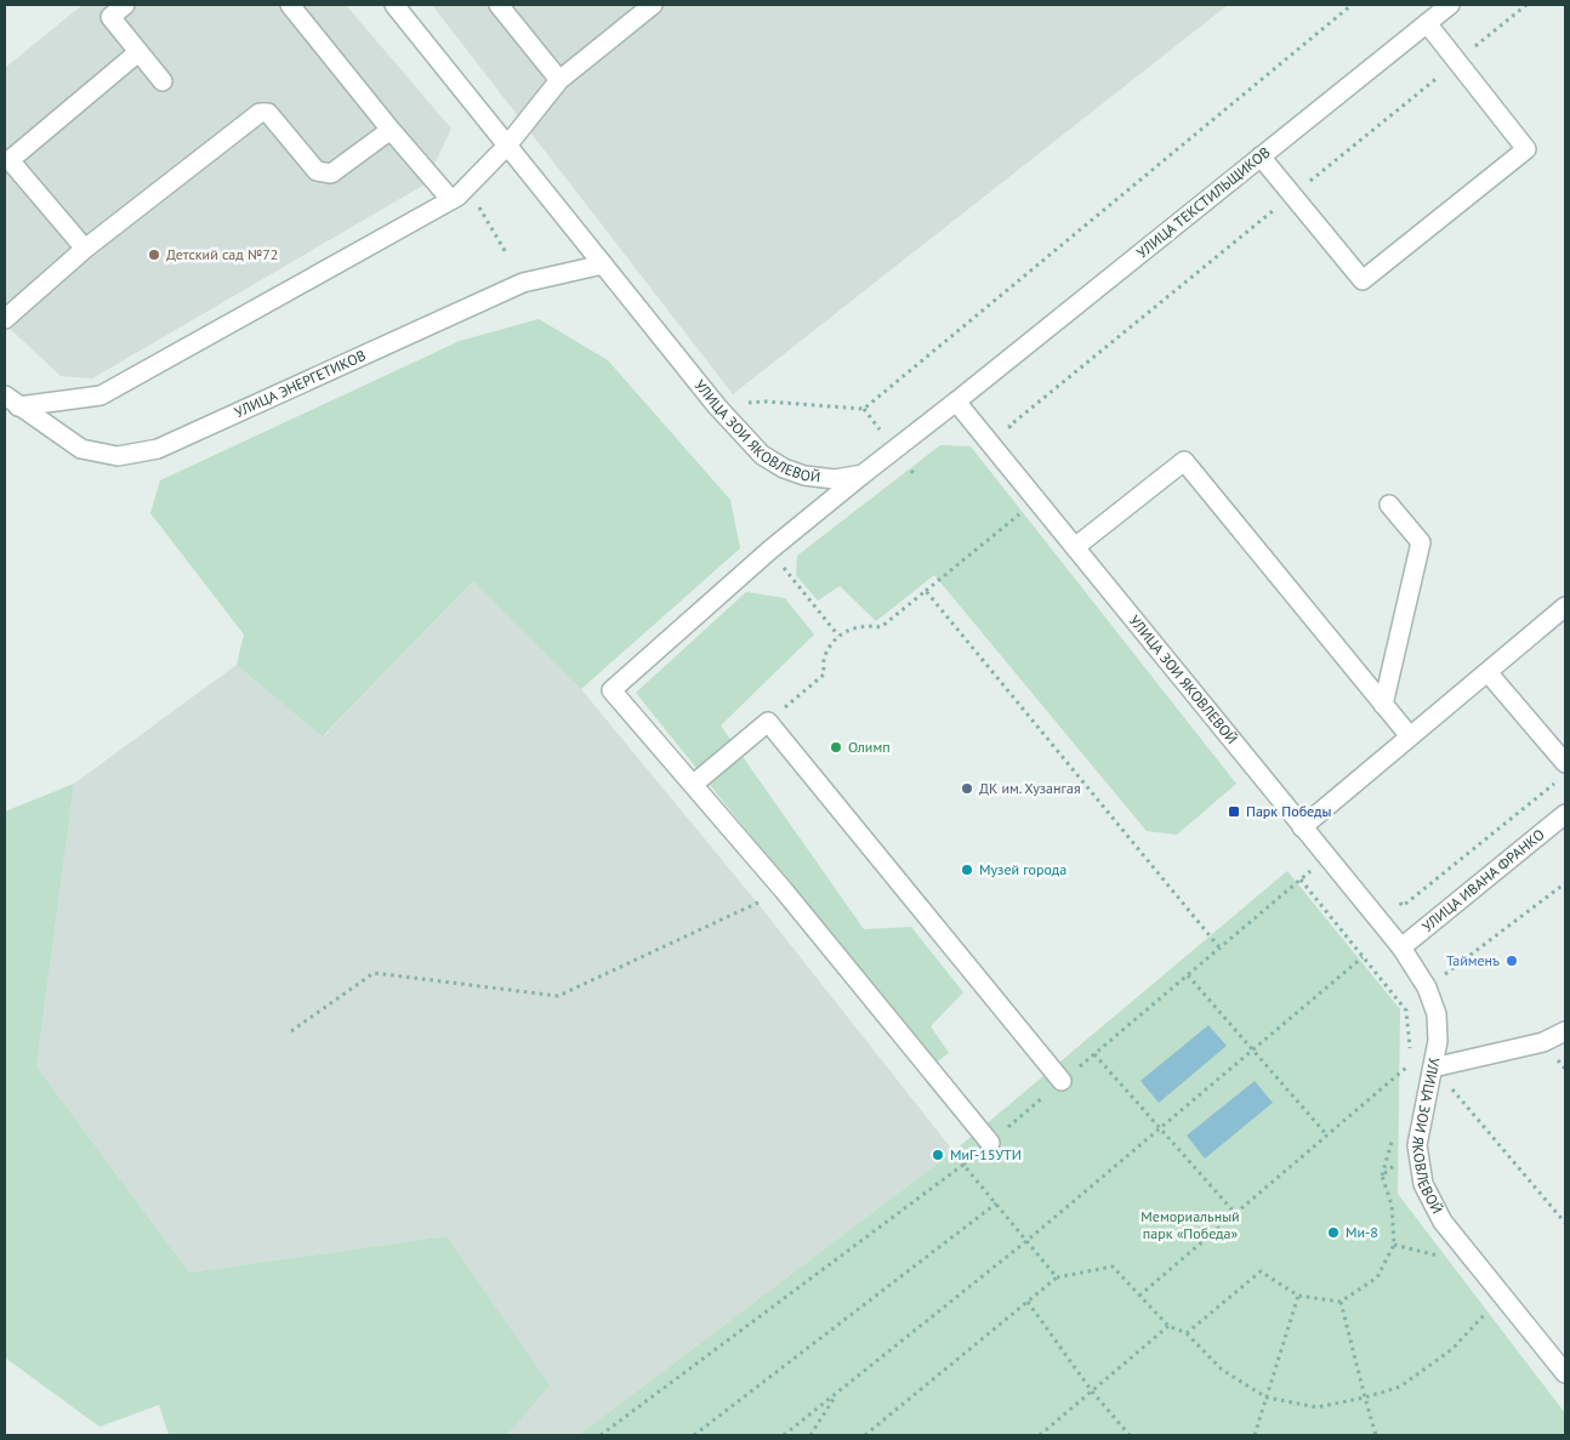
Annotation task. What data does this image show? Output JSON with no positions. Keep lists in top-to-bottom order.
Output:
{
  "streets": {
    "street": [
      "УЛИЦА ТЕКСТИЛЬЩИКОВ",
      "УЛИЦА ЭНЕРГЕТИКОВ",
      "УЛИЦА ЗОИ ЯКОВЛЕВОЙ",
      "УЛИЦА ИВАНА ФРАНКО"
    ]
  },
  "crossings": [
    ["УЛИЦА ТЕКСТИЛЬЩИКОВ", "УЛИЦА ЗОИ ЯКОВЛЕВОЙ"],
    ["УЛИЦА ЭНЕРГЕТИКОВ", "УЛИЦА ЗОИ ЯКОВЛЕВОЙ"],
    ["УЛИЦА ЗОИ ЯКОВЛЕВОЙ", "УЛИЦА ИВАНА ФРАНКО"]
  ],
  "parks": ["Мемориальный парк «Победа»"],
  "places": {
    "other": [
      "Детский сад №72",
      "Олимп",
      "ДК им. Хузангая",
      "Музей города",
      "Тайменъ",
      "МиГ-15УТИ",
      "Ми-8"
    ],
    "transit": ["Парк Победы"]
  }
}
